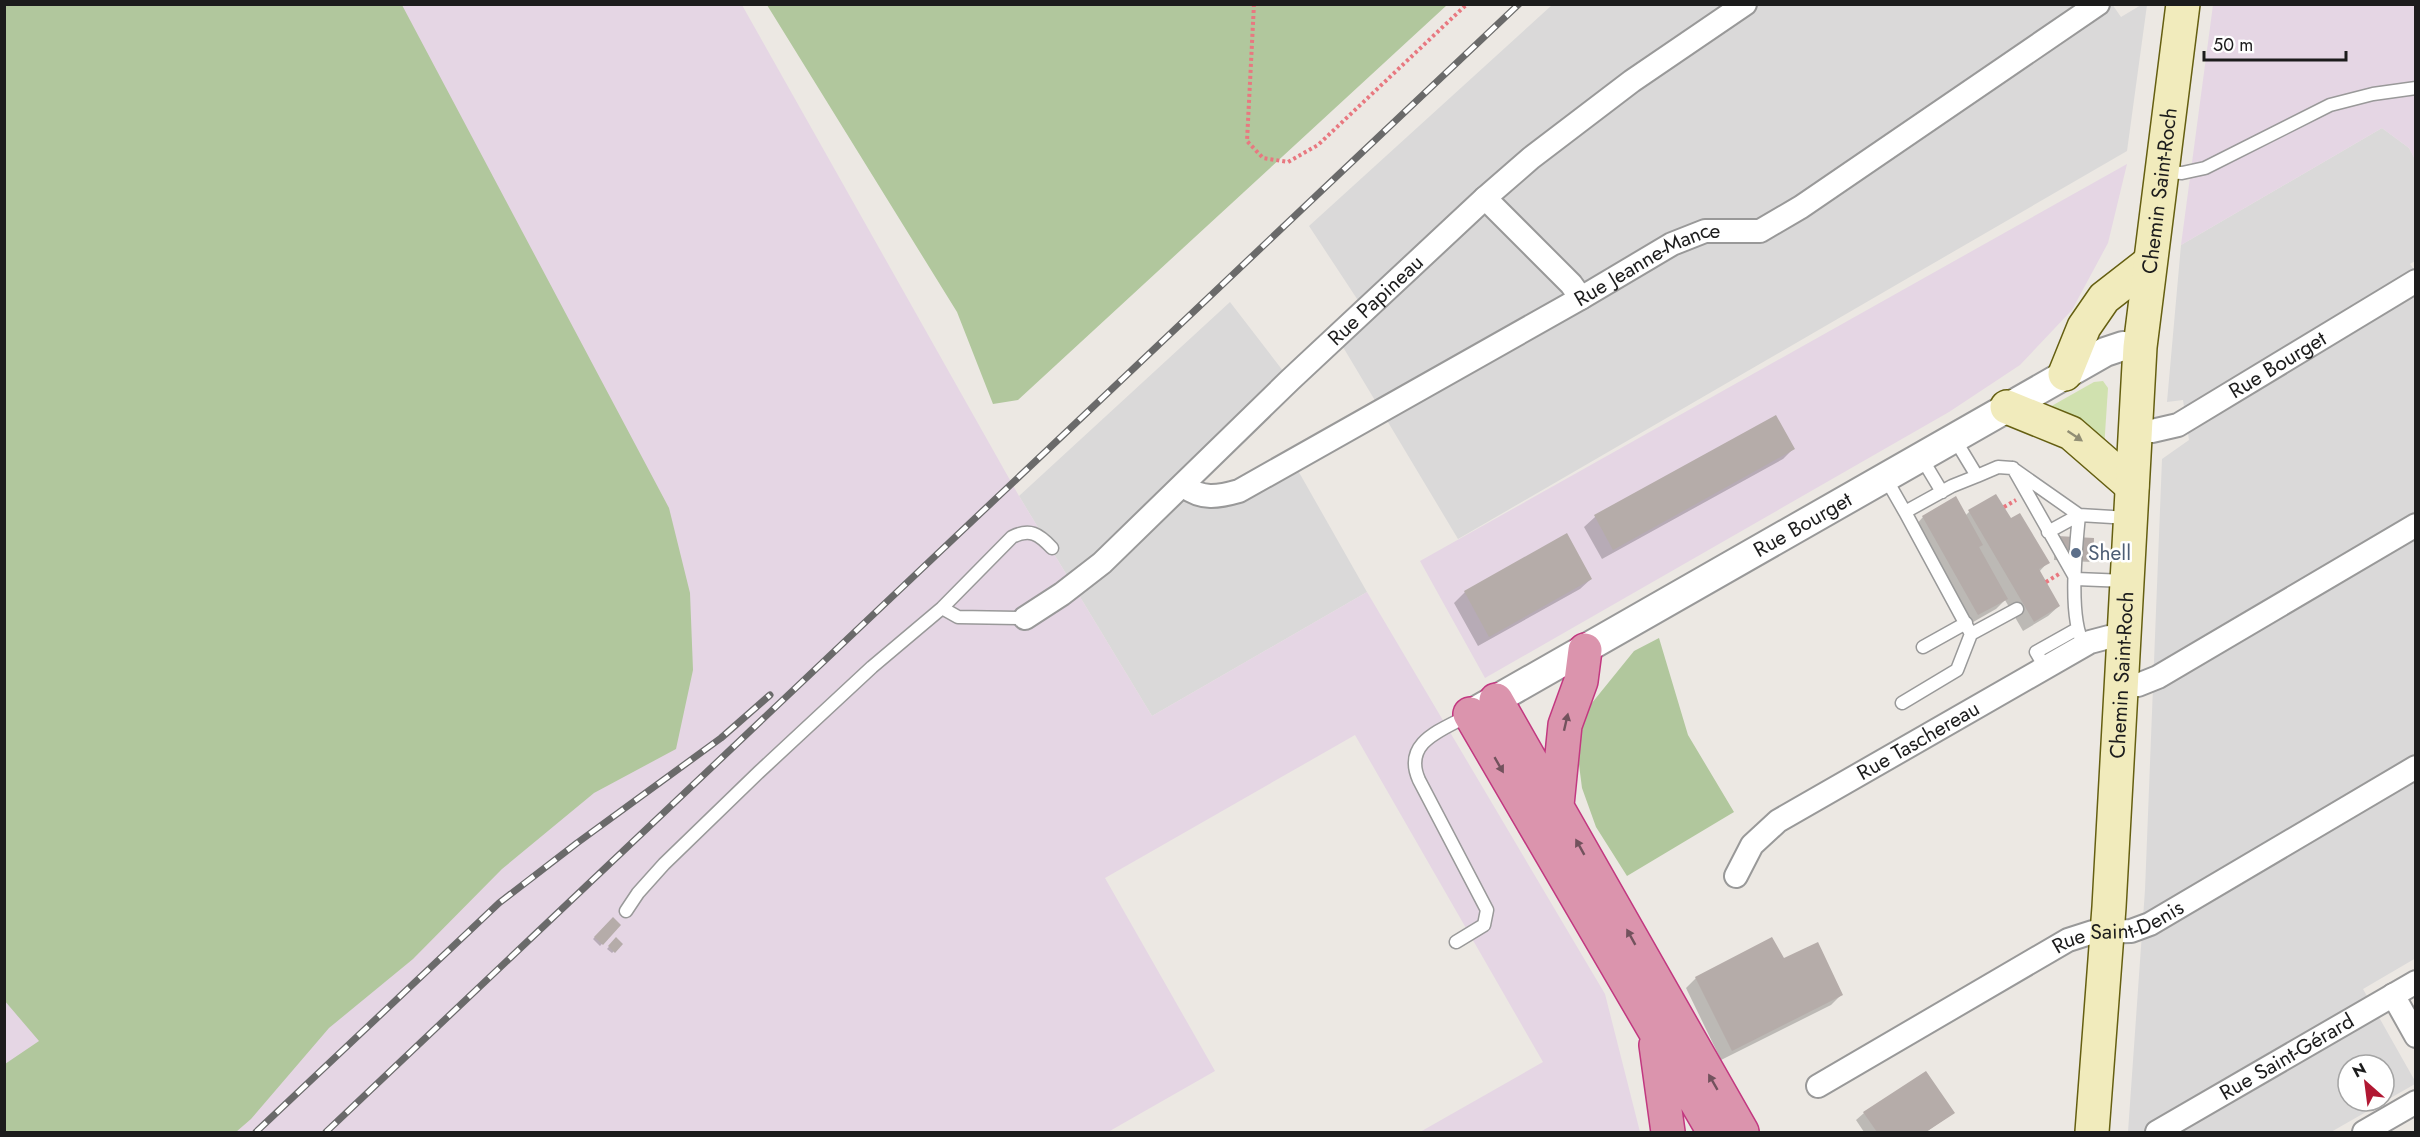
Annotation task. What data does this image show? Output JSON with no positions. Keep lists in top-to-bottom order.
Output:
{
  "streets": {
    "main road": ["Chemin Saint-Roch"],
    "street": [
      "Rue Jeanne-Mance",
      "Rue Papineau",
      "Rue Bourget",
      "Rue Taschereau",
      "Rue Saint-Denis",
      "Rue Saint-Gérard"
    ]
  },
  "crossings": [
    ["Chemin Saint-Roch", "Rue Bourget"],
    ["Chemin Saint-Roch", "Rue Taschereau"],
    ["Chemin Saint-Roch", "Rue Saint-Denis"],
    ["Rue Jeanne-Mance", "Rue Papineau"]
  ],
  "places": ["Shell"],
  "scale_bar": "50 m",
  "north": "top left"
}
